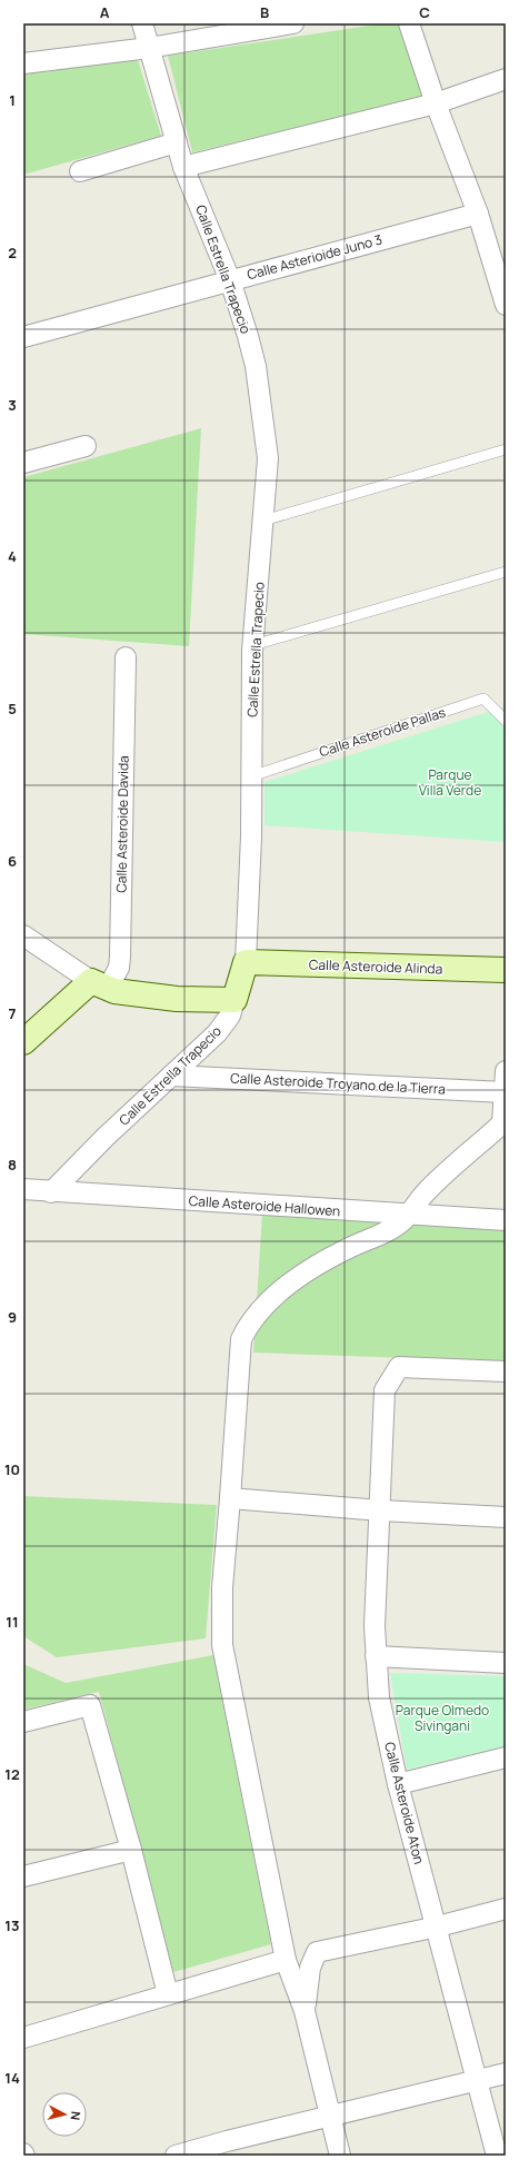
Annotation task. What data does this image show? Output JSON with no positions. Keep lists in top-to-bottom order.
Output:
{
  "streets": {
    "street": [
      "Calle Asterioide Juno 3",
      "Calle Estrella Trapecio",
      "Calle Asteroide Davida",
      "Calle Asteroide Alinda",
      "Calle Asteroide Troyano de la Tierra",
      "Calle Asteroide Hallowen",
      "Calle Asteroide Aton"
    ],
    "lane": ["Calle Asteroide Pallas"]
  },
  "crossings": [
    ["Calle Asterioide Juno 3", "Calle Estrella Trapecio"],
    ["Calle Estrella Trapecio", "Calle Asteroide Pallas"],
    ["Calle Estrella Trapecio", "Calle Asteroide Alinda"],
    ["Calle Estrella Trapecio", "Calle Asteroide Troyano de la Tierra"],
    ["Calle Estrella Trapecio", "Calle Asteroide Hallowen"]
  ],
  "parks": ["Parque Villa Verde", "Parque Olmedo Sivingani"],
  "north": "right",
  "grid": {
    "columns": ["A", "B", "C"],
    "rows": [
      "1",
      "2",
      "3",
      "4",
      "5",
      "6",
      "7",
      "8",
      "9",
      "10",
      "11",
      "12",
      "13",
      "14"
    ]
  }
}
